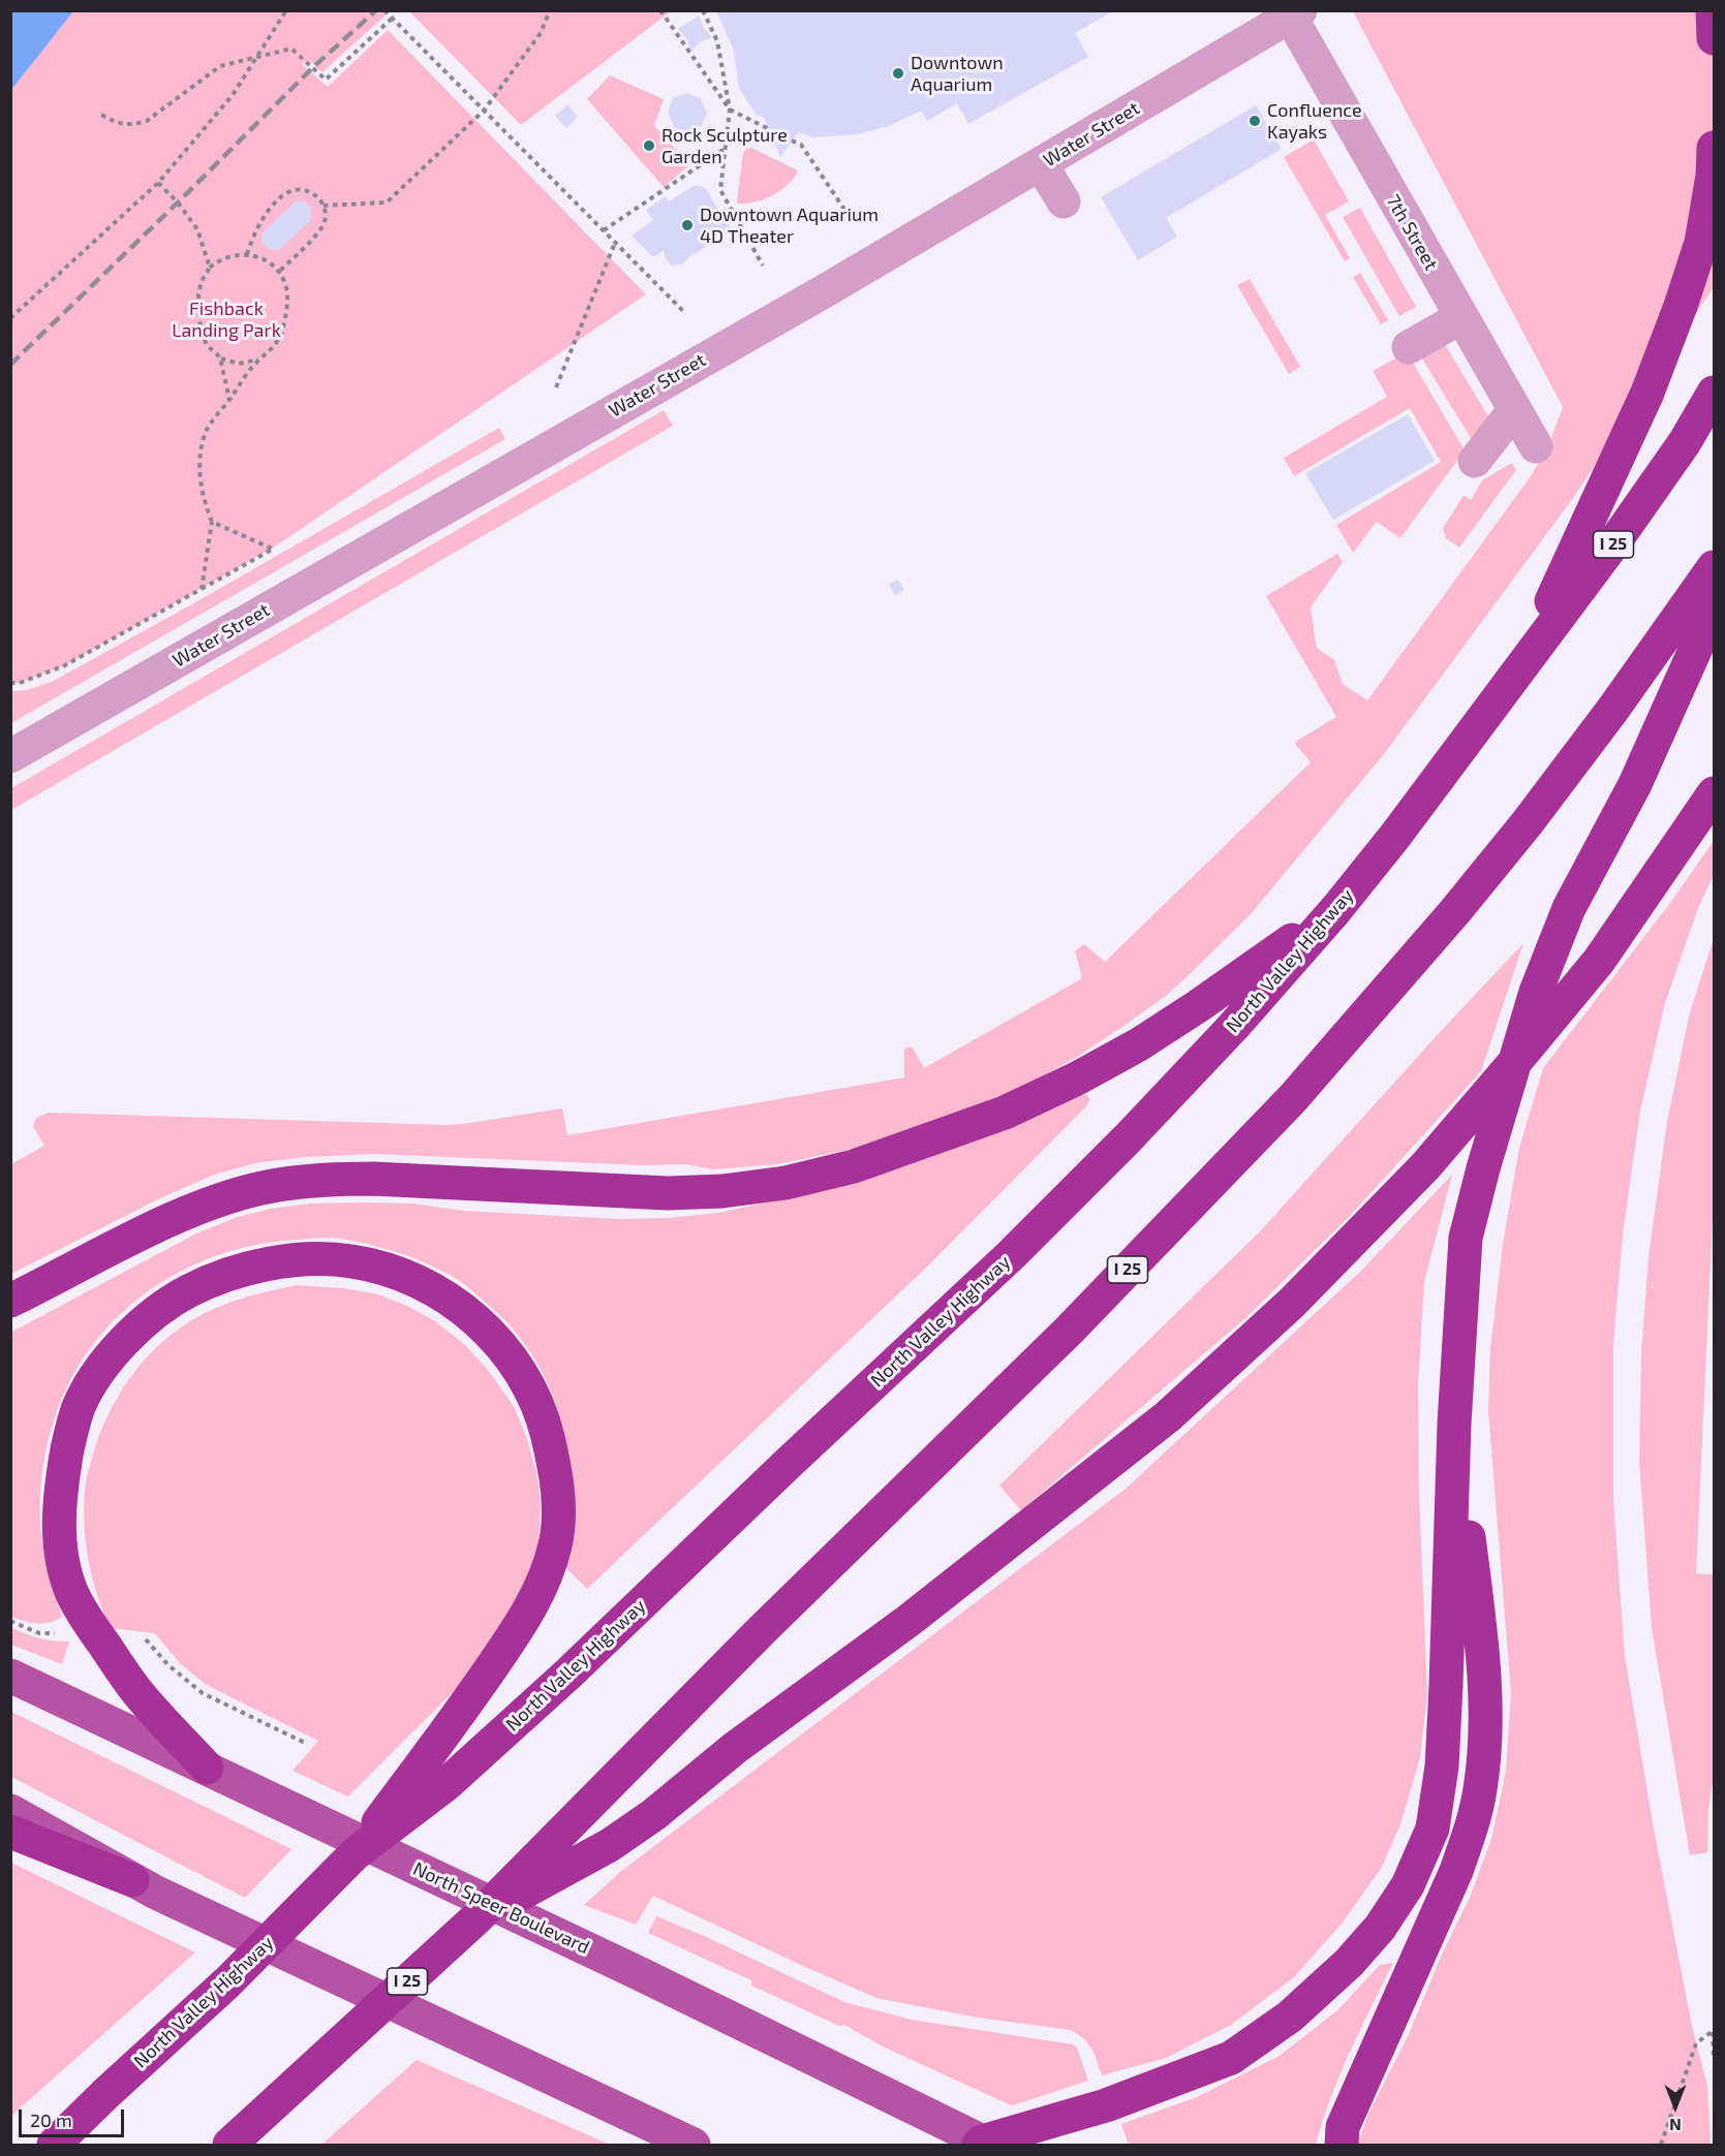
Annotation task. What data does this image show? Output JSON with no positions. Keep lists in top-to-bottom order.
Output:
{
  "streets": {
    "highway": ["I 25", "North Valley Highway"],
    "main road": ["North Speer Boulevard"],
    "street": ["Water Street", "7th Street"]
  },
  "crossings": [
    ["Water Street", "7th Street"]
  ],
  "parks": ["Fishback Landing Park"],
  "places": [
    "Downtown Aquarium",
    "Confluence Kayaks",
    "Rock Sculpture Garden",
    "Downtown Aquarium 4D Theater"
  ],
  "scale_bar": "20 m",
  "north": "bottom"
}
